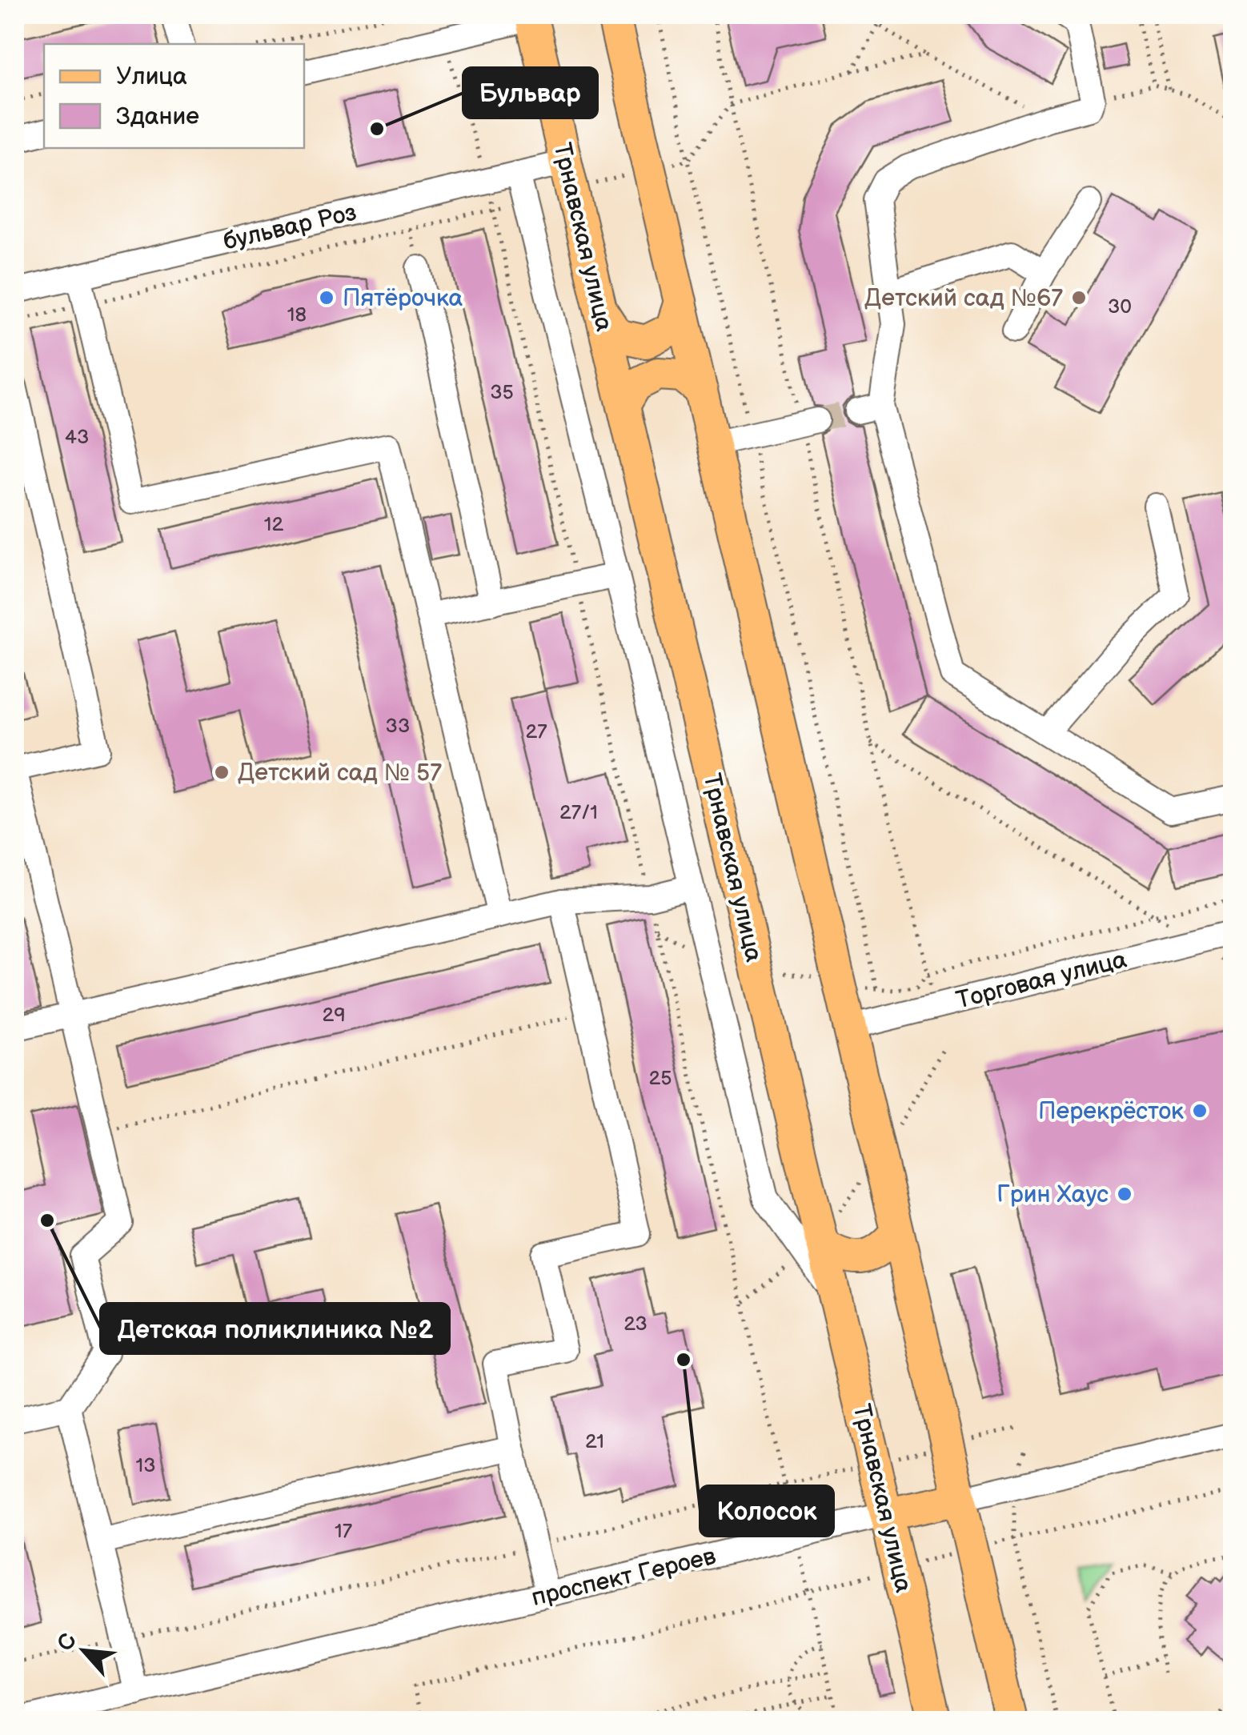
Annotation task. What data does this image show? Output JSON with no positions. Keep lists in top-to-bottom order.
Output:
{
  "streets": {
    "main road": ["Трнавская улица", "проспект Героев"],
    "street": ["бульвар Роз", "Торговая улица"]
  },
  "crossings": [
    ["бульвар Роз", "Трнавская улица"],
    ["Трнавская улица", "проспект Героев"]
  ],
  "places": [
    "Бульвар",
    "Пятёрочка",
    "Детский сад №67",
    "Детский сад № 57",
    "Перекрёсток",
    "Грин Хаус",
    "Детская поликлиника №2",
    "Колосок"
  ],
  "house_numbers": [
    "30",
    "18",
    "35",
    "43",
    "12",
    "33",
    "27",
    "27/1",
    "29",
    "25",
    "23",
    "21",
    "13",
    "17"
  ],
  "legend": ["Улица", "Здание"],
  "north": "top left"
}
